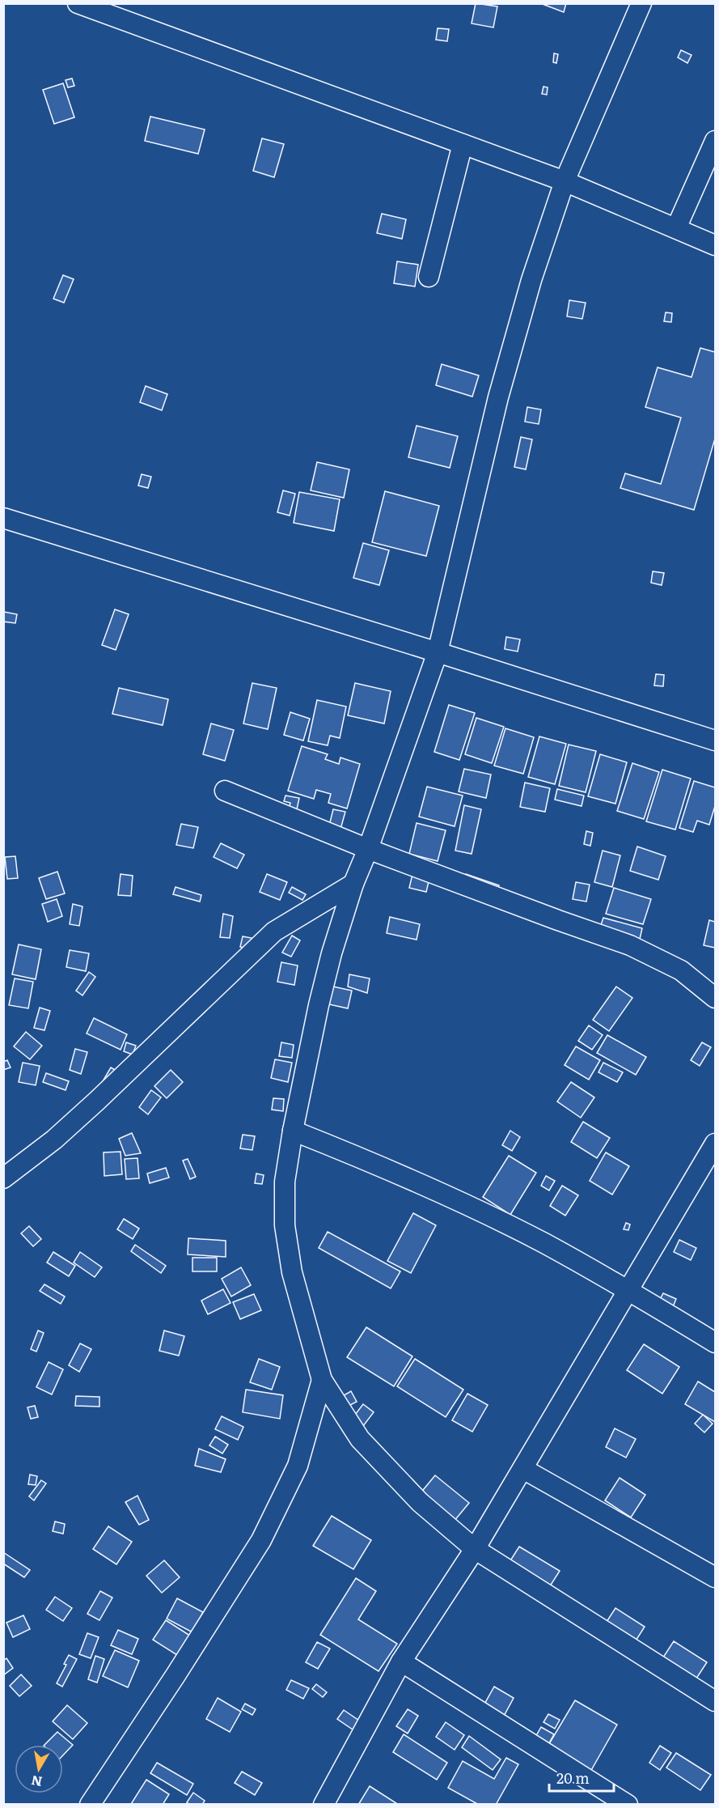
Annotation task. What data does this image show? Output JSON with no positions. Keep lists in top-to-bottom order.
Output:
{
  "scale_bar": "20 m",
  "north": "bottom"
}
